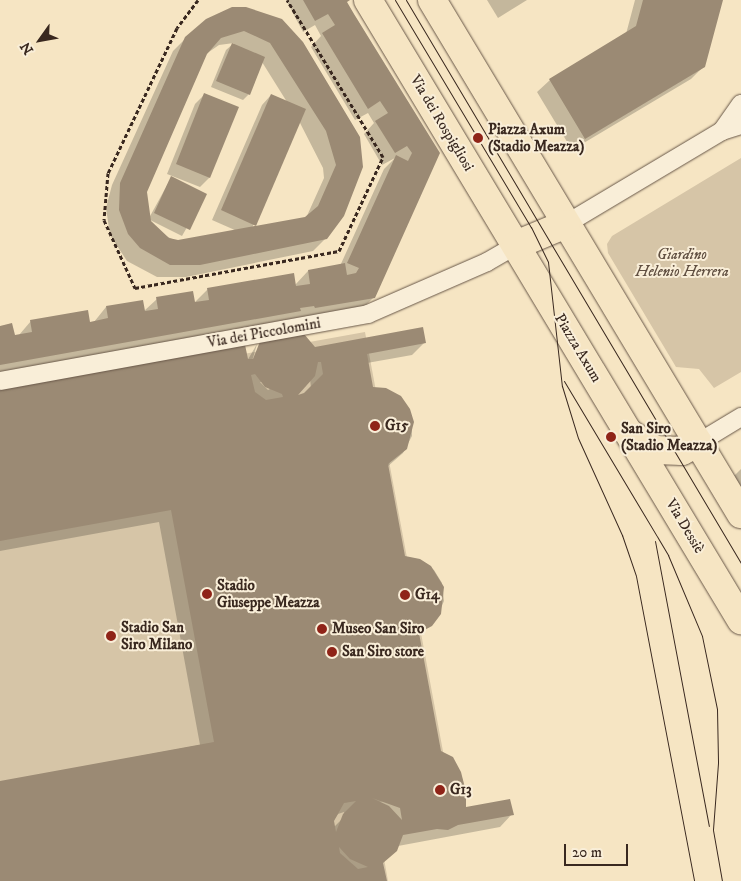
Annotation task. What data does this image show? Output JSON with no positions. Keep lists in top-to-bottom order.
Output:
{
  "streets": {
    "main road": ["Via dei Rospigliosi", "Piazza Axum", "Via Dessiè"],
    "street": ["Via dei Piccolomini"]
  },
  "crossings": [
    ["Via dei Rospigliosi", "Via dei Piccolomini"],
    ["Via dei Rospigliosi", "Piazza Axum"],
    ["Via dei Piccolomini", "Piazza Axum"],
    ["Piazza Axum", "Via Dessiè"]
  ],
  "parks": ["Giardino Helenio Herrera"],
  "places": [
    "Piazza Axum (Stadio Meazza)",
    "G15",
    "San Siro (Stadio Meazza)",
    "Stadio Giuseppe Meazza",
    "G14",
    "Museo San Siro",
    "Stadio San Siro Milano",
    "San Siro store",
    "G13"
  ],
  "scale_bar": "20 m",
  "north": "bottom left"
}
